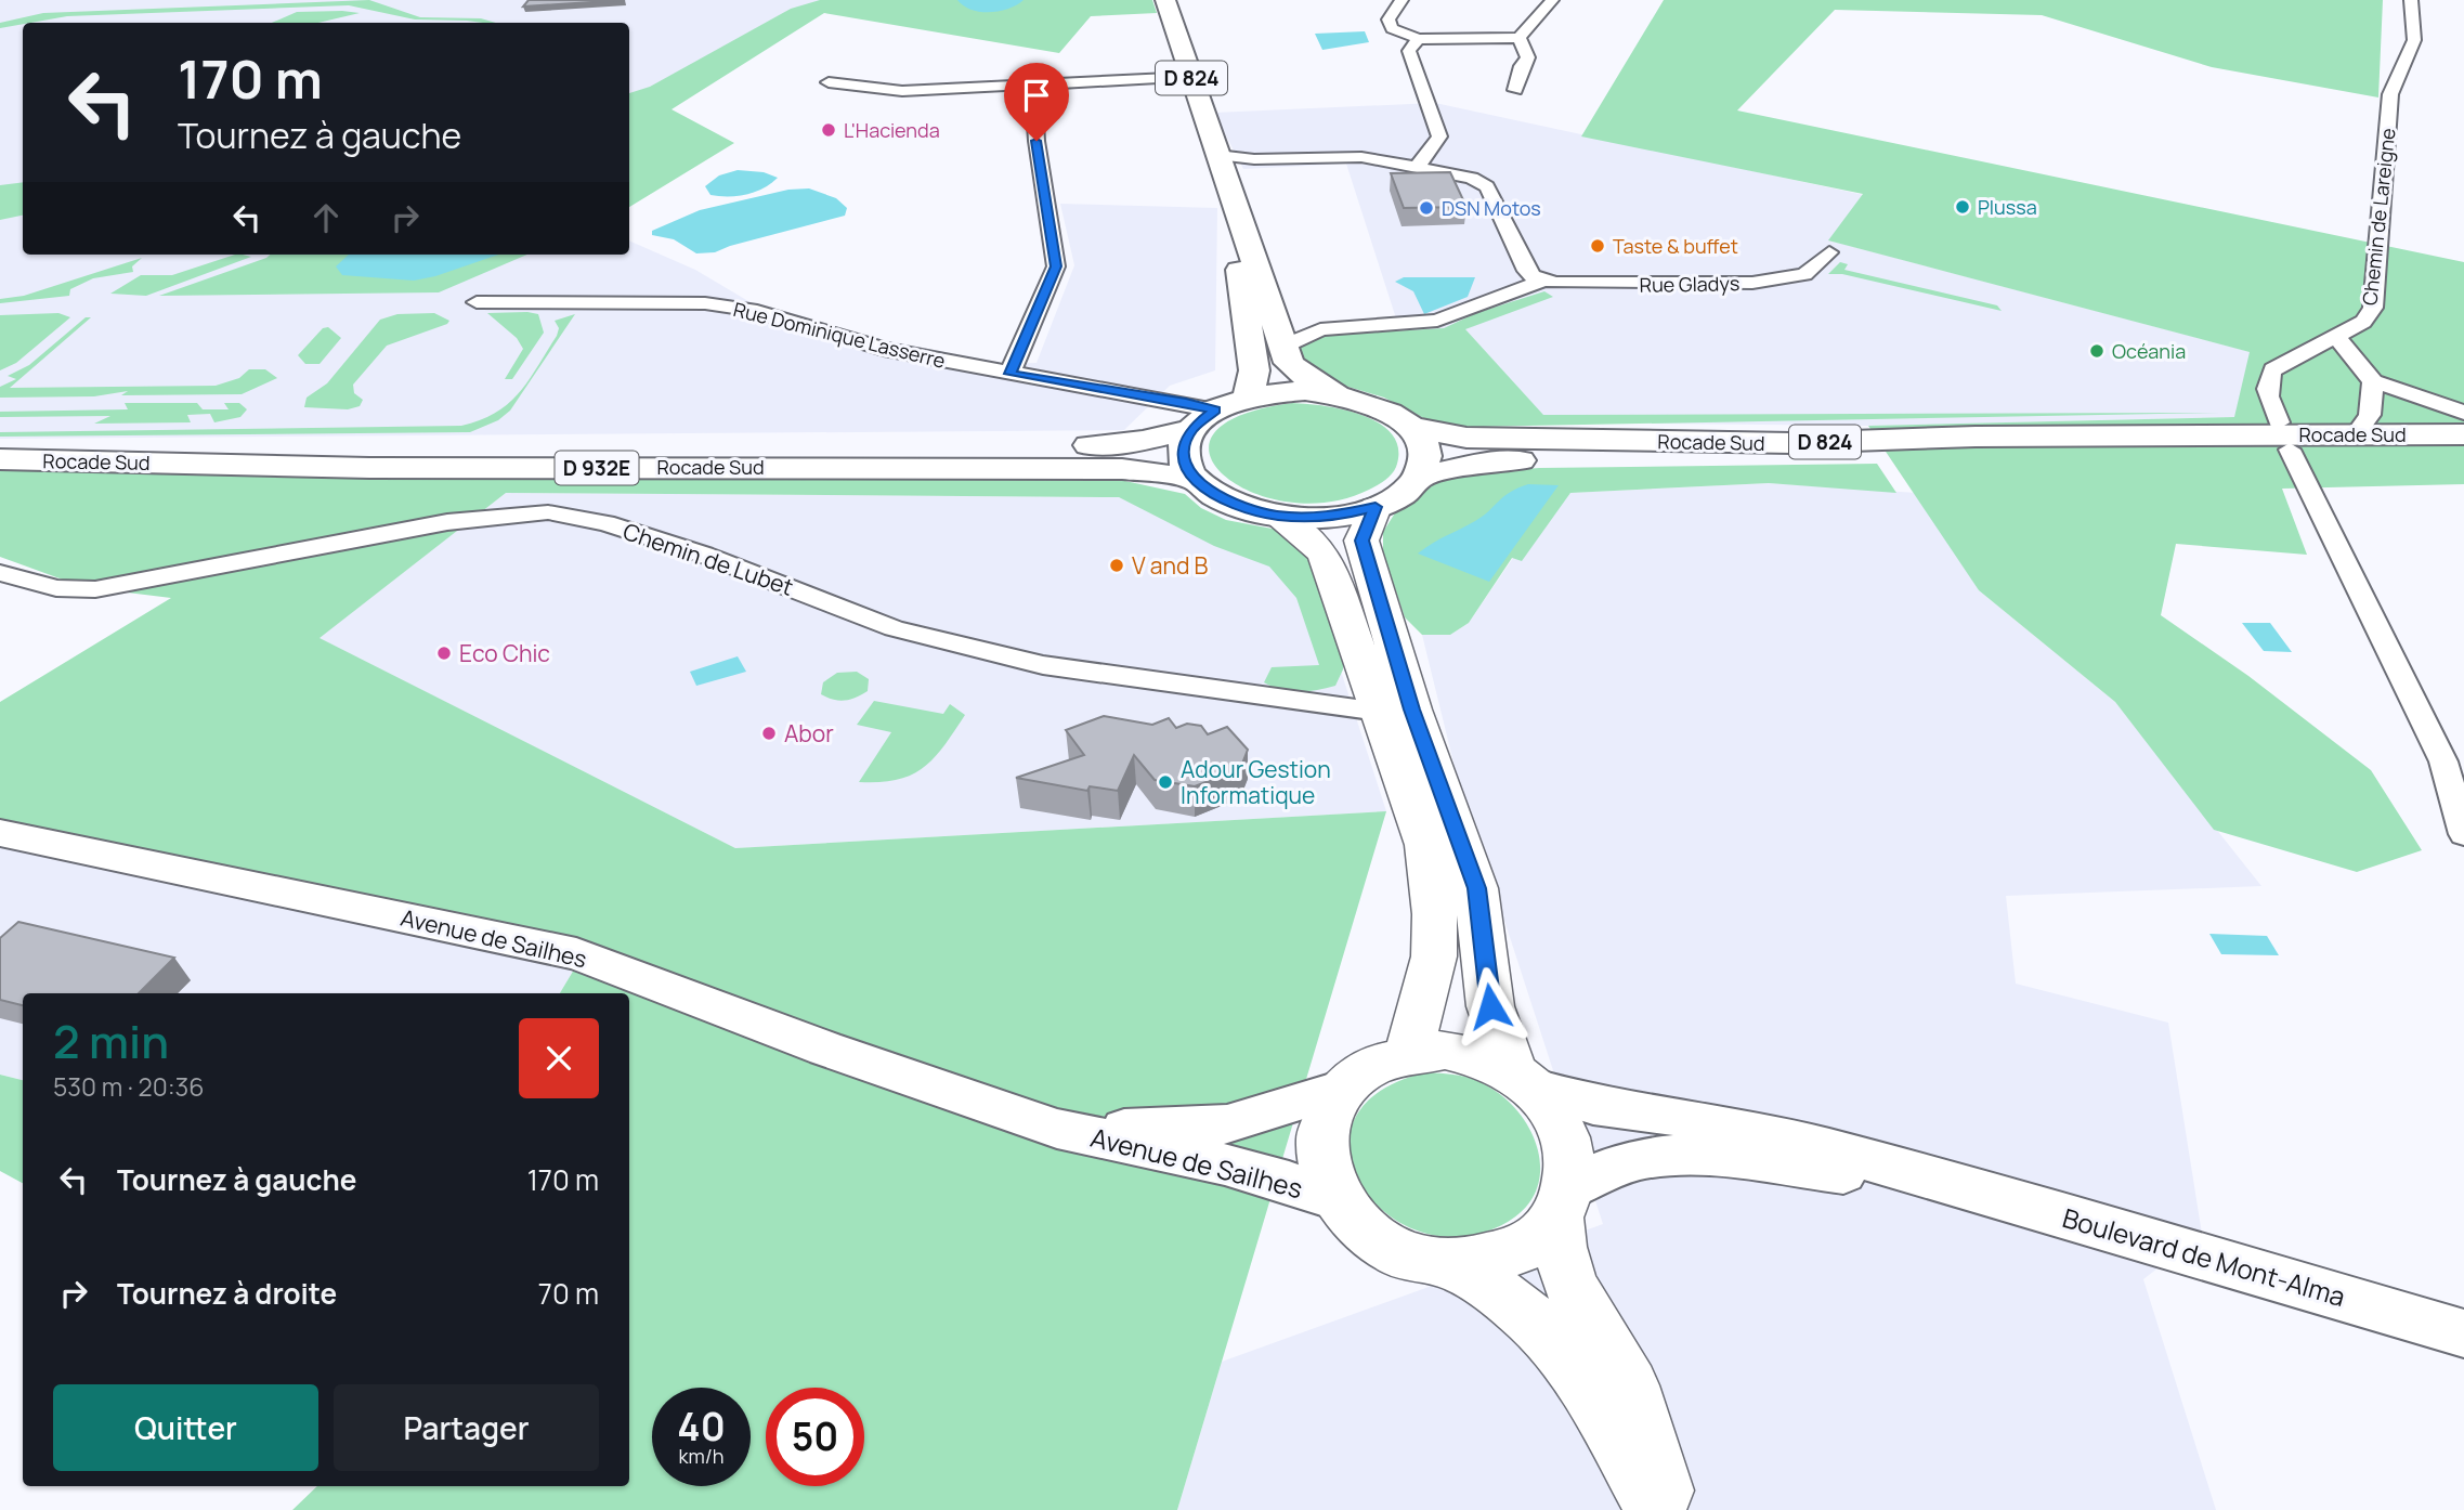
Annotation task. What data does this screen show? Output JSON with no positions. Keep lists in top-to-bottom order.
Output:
{
  "streets": {
    "main road": ["D 824", "Rocade Sud", "D 932E"],
    "street": [
      "Chemin de Lareigne",
      "Rue Gladys",
      "Rue Dominique Lasserre",
      "Chemin de Lubet",
      "Avenue de Sailhes",
      "Boulevard de Mont-Alma"
    ]
  },
  "crossings": [
    ["D 824", "Rocade Sud"],
    ["Rue Dominique Lasserre", "Rocade Sud"],
    ["Avenue de Sailhes", "Boulevard de Mont-Alma"]
  ],
  "places": [
    "L'Hacienda",
    "Plussa",
    "DSN Motos",
    "Taste & buffet",
    "Océania",
    "V and B",
    "Eco Chic",
    "Abor",
    "Adour Gestion Informatique"
  ],
  "page": {
    "turn": ["170 m", "Tournez à gauche"],
    "heading": ["2 min", "530 m · 20:36"],
    "list": [
      {
        "name": "Tournez à gauche",
        "value": "170 m"
      },
      {
        "name": "Tournez à droite",
        "value": "70 m"
      }
    ],
    "buttons": ["Quitter", "Partager"],
    "speed": "40 km/h",
    "limit": "50"
  }
}
